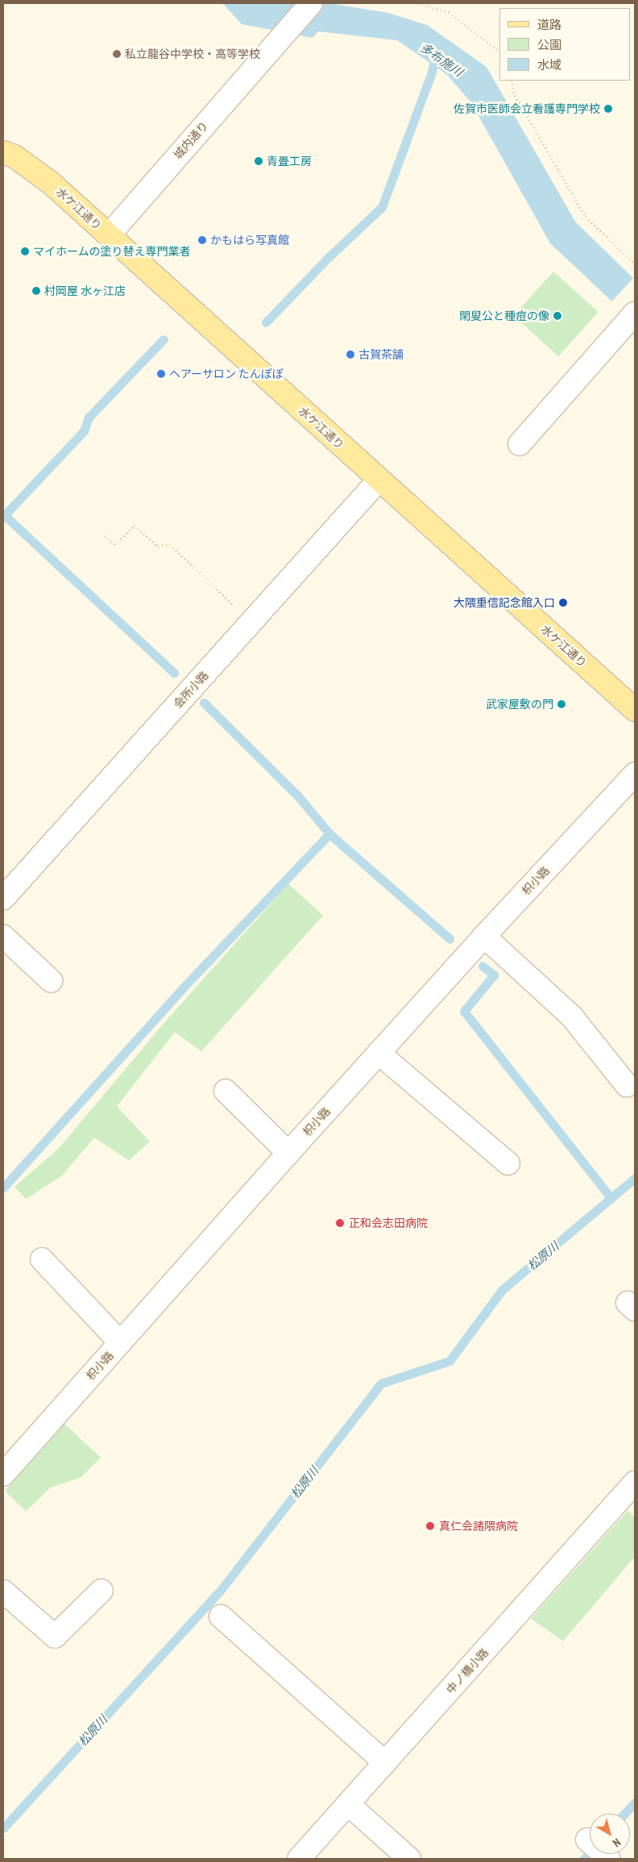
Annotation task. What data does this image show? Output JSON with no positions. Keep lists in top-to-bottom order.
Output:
{
  "streets": {
    "main road": ["水ケ江通り"],
    "street": [
      "城内通り",
      "会所小路",
      "枳小路",
      "中ノ橋小路"
    ]
  },
  "crossings": [
    ["城内通り", "水ケ江通り"],
    ["水ケ江通り", "会所小路"]
  ],
  "water": ["多布施川", "松原川"],
  "places": [
    "私立龍谷中学校・高等学校",
    "佐賀市医師会立看護専門学校",
    "青畳工房",
    "かもはら写真館",
    "マイホームの塗り替え専門業者",
    "村岡屋 水ヶ江店",
    "閑叟公と種痘の像",
    "古賀茶舗",
    "ヘアーサロン たんぽぽ",
    "大隈重信記念館入口",
    "武家屋敷の門",
    "正和会志田病院",
    "真仁会諸隈病院"
  ],
  "legend": ["道路", "公園", "水域"],
  "north": "bottom right"
}
